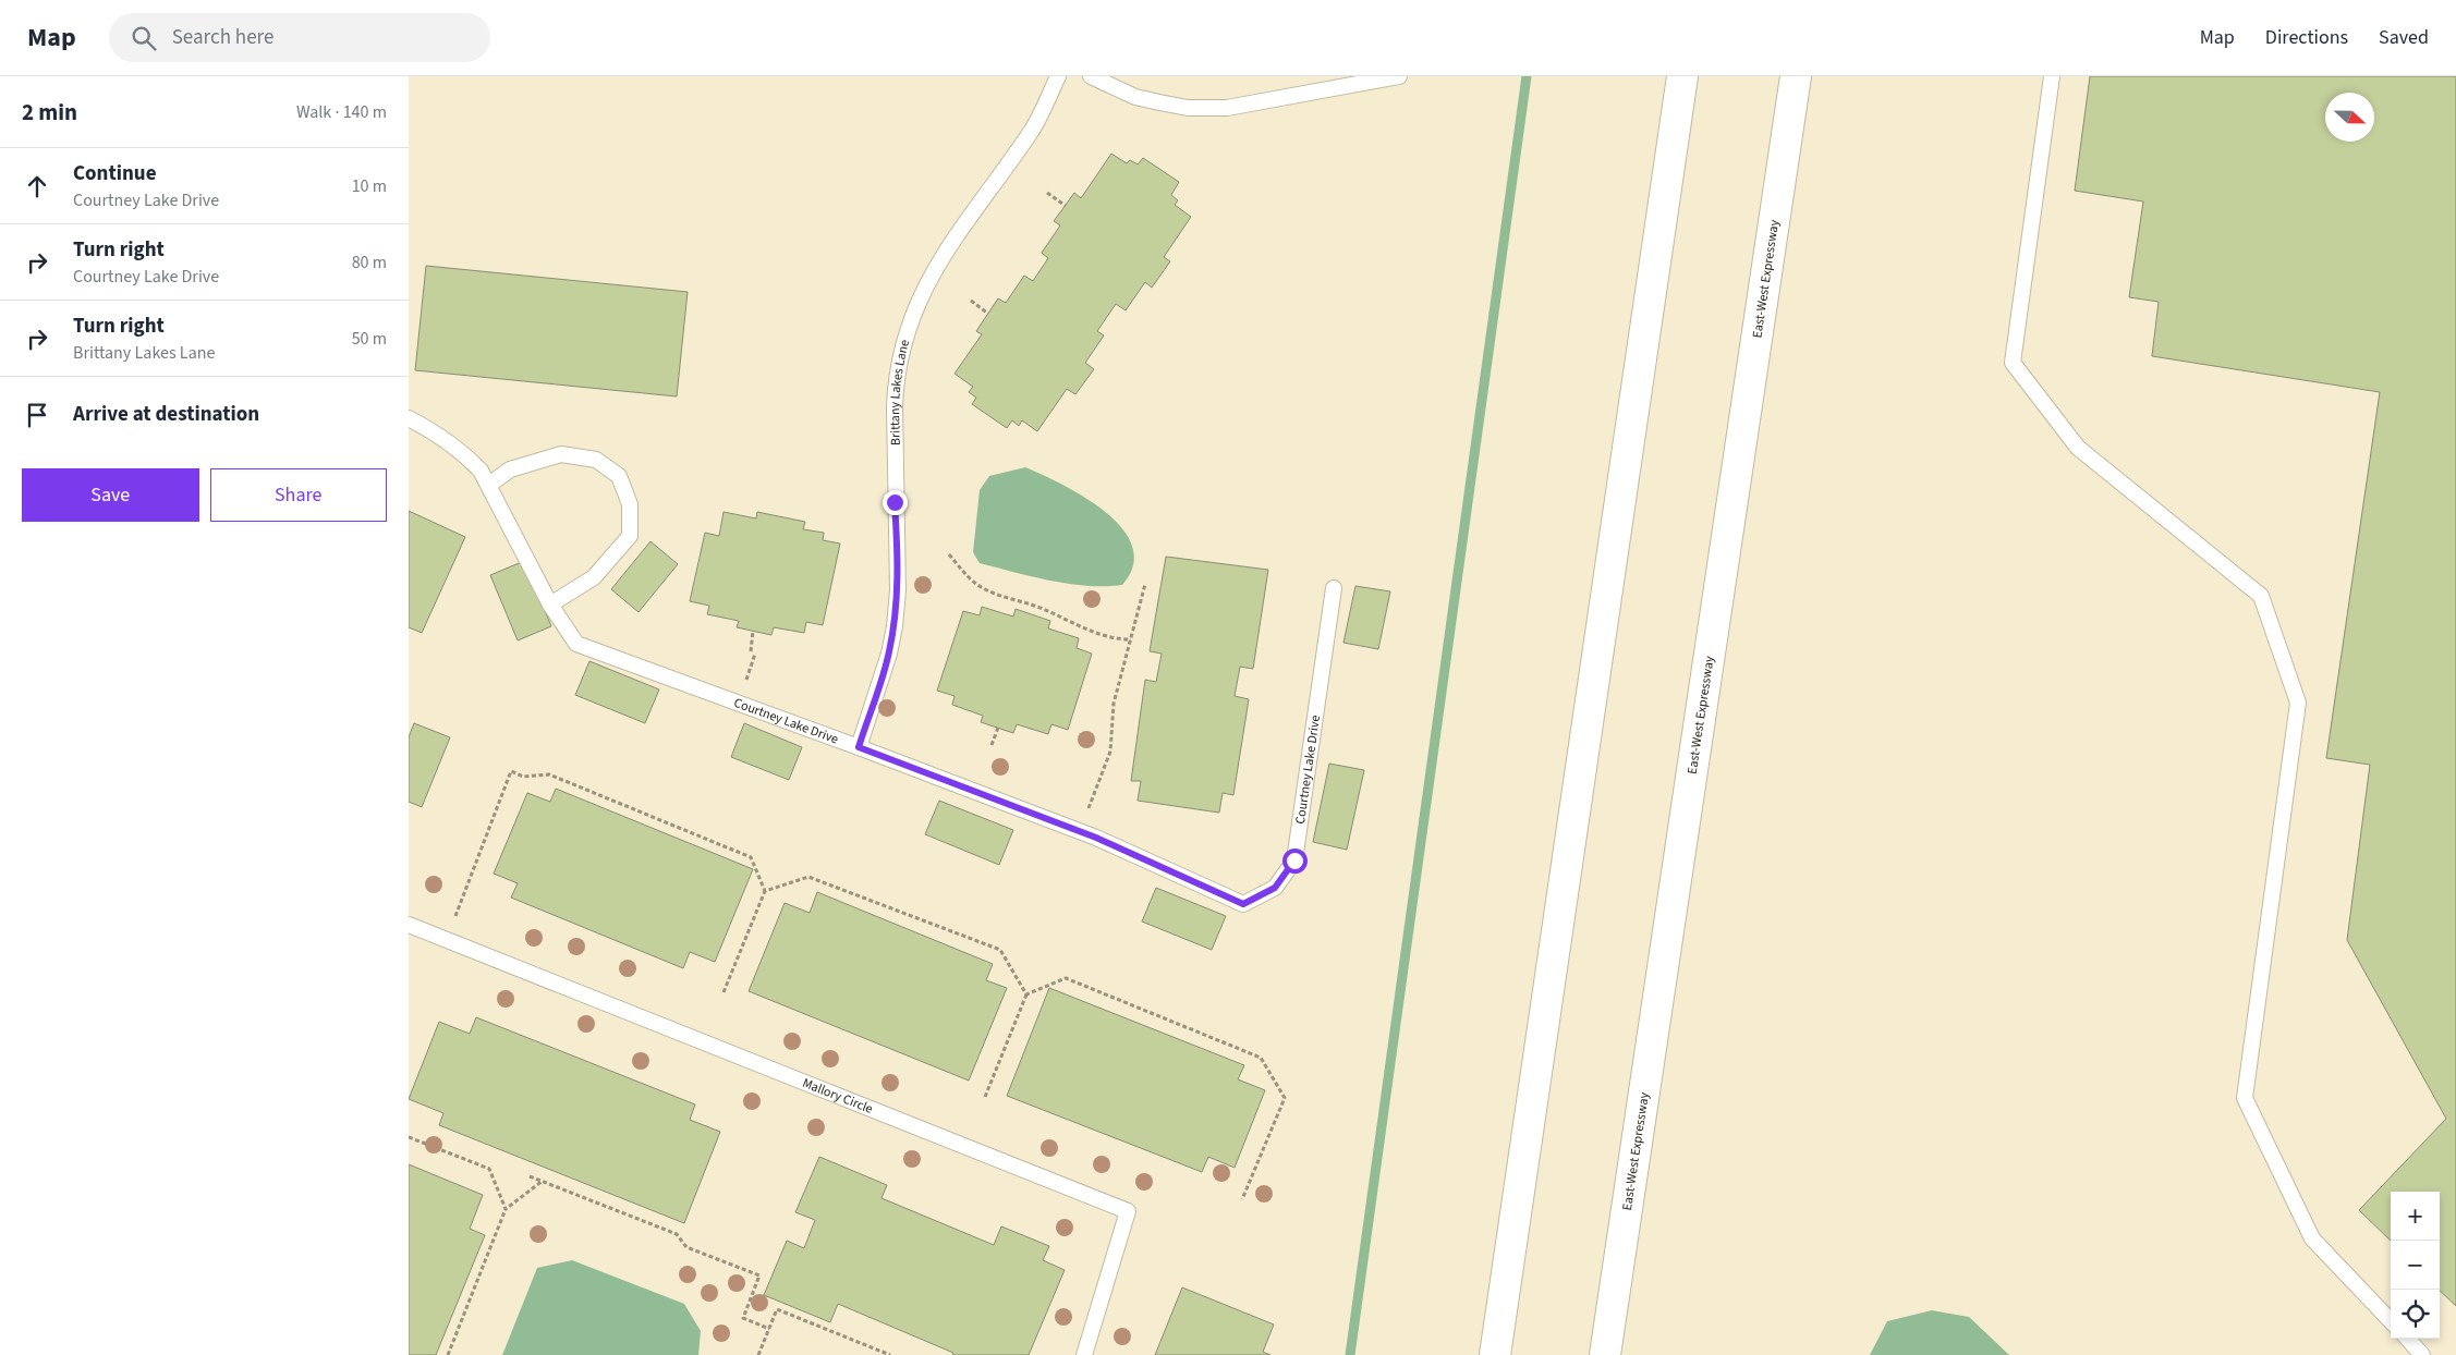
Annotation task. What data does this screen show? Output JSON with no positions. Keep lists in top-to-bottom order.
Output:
{
  "streets": {
    "highway": ["East-West Expressway"],
    "lane": ["Brittany Lakes Lane", "Courtney Lake Drive", "Mallory Circle"]
  },
  "crossings": [
    ["Brittany Lakes Lane", "Courtney Lake Drive"]
  ],
  "north": "right",
  "page": {
    "header": "Map",
    "search": "Search here",
    "nav": ["Map", "Directions", "Saved"],
    "heading": ["2 min", "Walk · 140 m"],
    "list": [
      ["Continue", "Courtney Lake Drive", "10 m"],
      ["Turn right", "Courtney Lake Drive", "80 m"],
      ["Turn right", "Brittany Lakes Lane", "50 m"],
      "Arrive at destination"
    ],
    "buttons": ["Save", "Share"],
    "map_buttons": ["+", "−"]
  }
}
